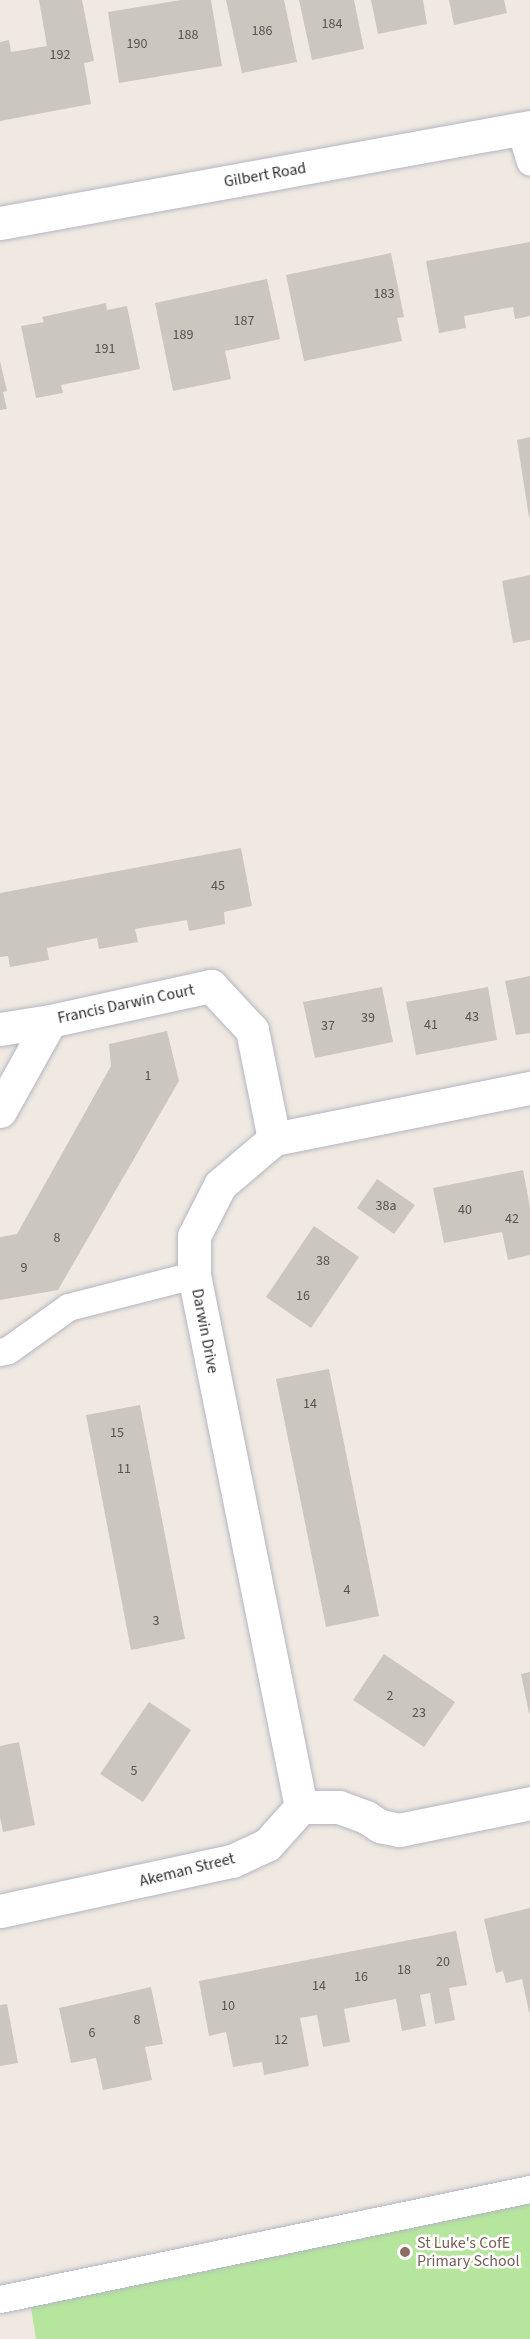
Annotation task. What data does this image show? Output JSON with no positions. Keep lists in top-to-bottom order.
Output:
{
  "streets": {
    "street": [
      "Gilbert Road",
      "Francis Darwin Court",
      "Darwin Drive",
      "Akeman Street"
    ]
  },
  "crossings": [
    ["Francis Darwin Court", "Darwin Drive"],
    ["Darwin Drive", "Akeman Street"]
  ],
  "places": ["St Luke's CofE Primary School"],
  "house_numbers": [
    "184",
    "186",
    "188",
    "190",
    "192",
    "183",
    "187",
    "189",
    "191",
    "45",
    "43",
    "39",
    "41",
    "37",
    "1",
    "38a",
    "40",
    "42",
    "8",
    "38",
    "9",
    "16",
    "14",
    "15",
    "11",
    "4",
    "3",
    "2",
    "23",
    "5",
    "20",
    "18",
    "16",
    "14",
    "10",
    "8",
    "6",
    "12"
  ]
}
